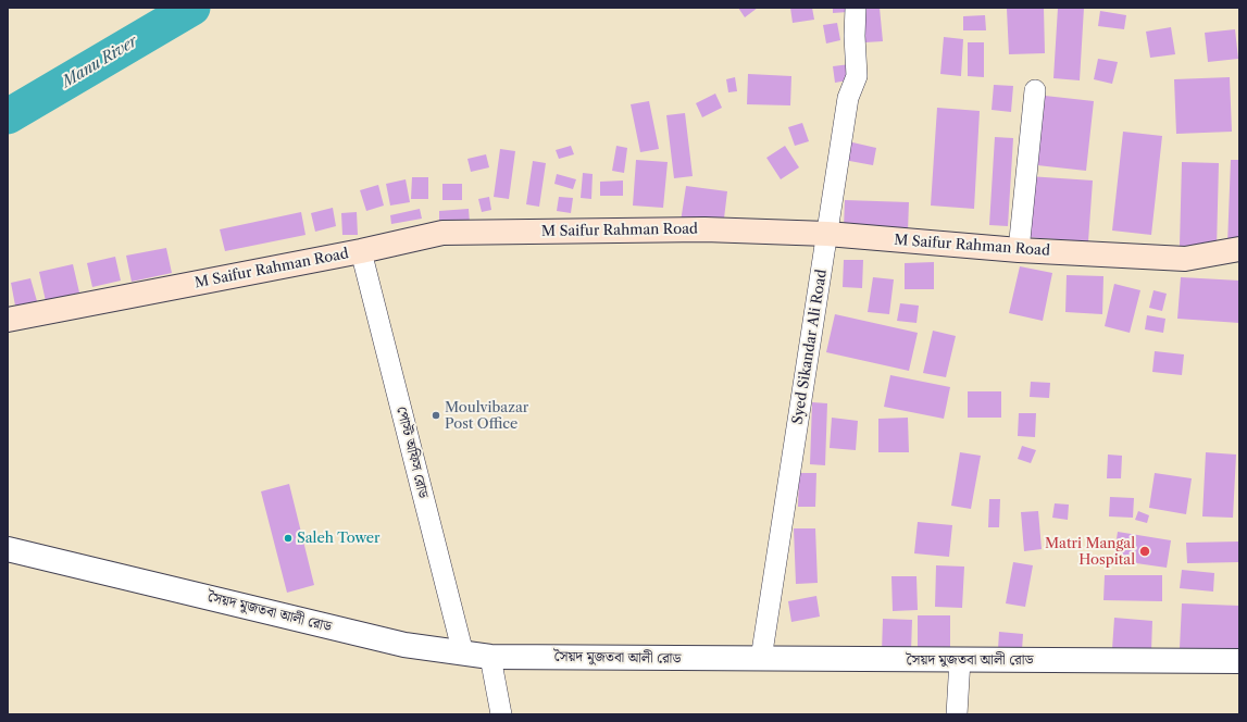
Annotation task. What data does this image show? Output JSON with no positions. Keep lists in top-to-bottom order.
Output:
{
  "streets": {
    "main road": ["M Saifur Rahman Road"],
    "street": ["Syed Sikandar Ali Road", "পোস্ট অফিস রোড", "সৈয়দ মুজতবা আলী রোড"]
  },
  "crossings": [
    ["M Saifur Rahman Road", "Syed Sikandar Ali Road"],
    ["M Saifur Rahman Road", "পোস্ট অফিস রোড"],
    ["Syed Sikandar Ali Road", "সৈয়দ মুজতবা আলী রোড"],
    ["পোস্ট অফিস রোড", "সৈয়দ মুজতবা আলী রোড"]
  ],
  "water": ["Manu River"],
  "places": ["Moulvibazar Post Office", "Saleh Tower", "Matri Mangal Hospital"]
}
